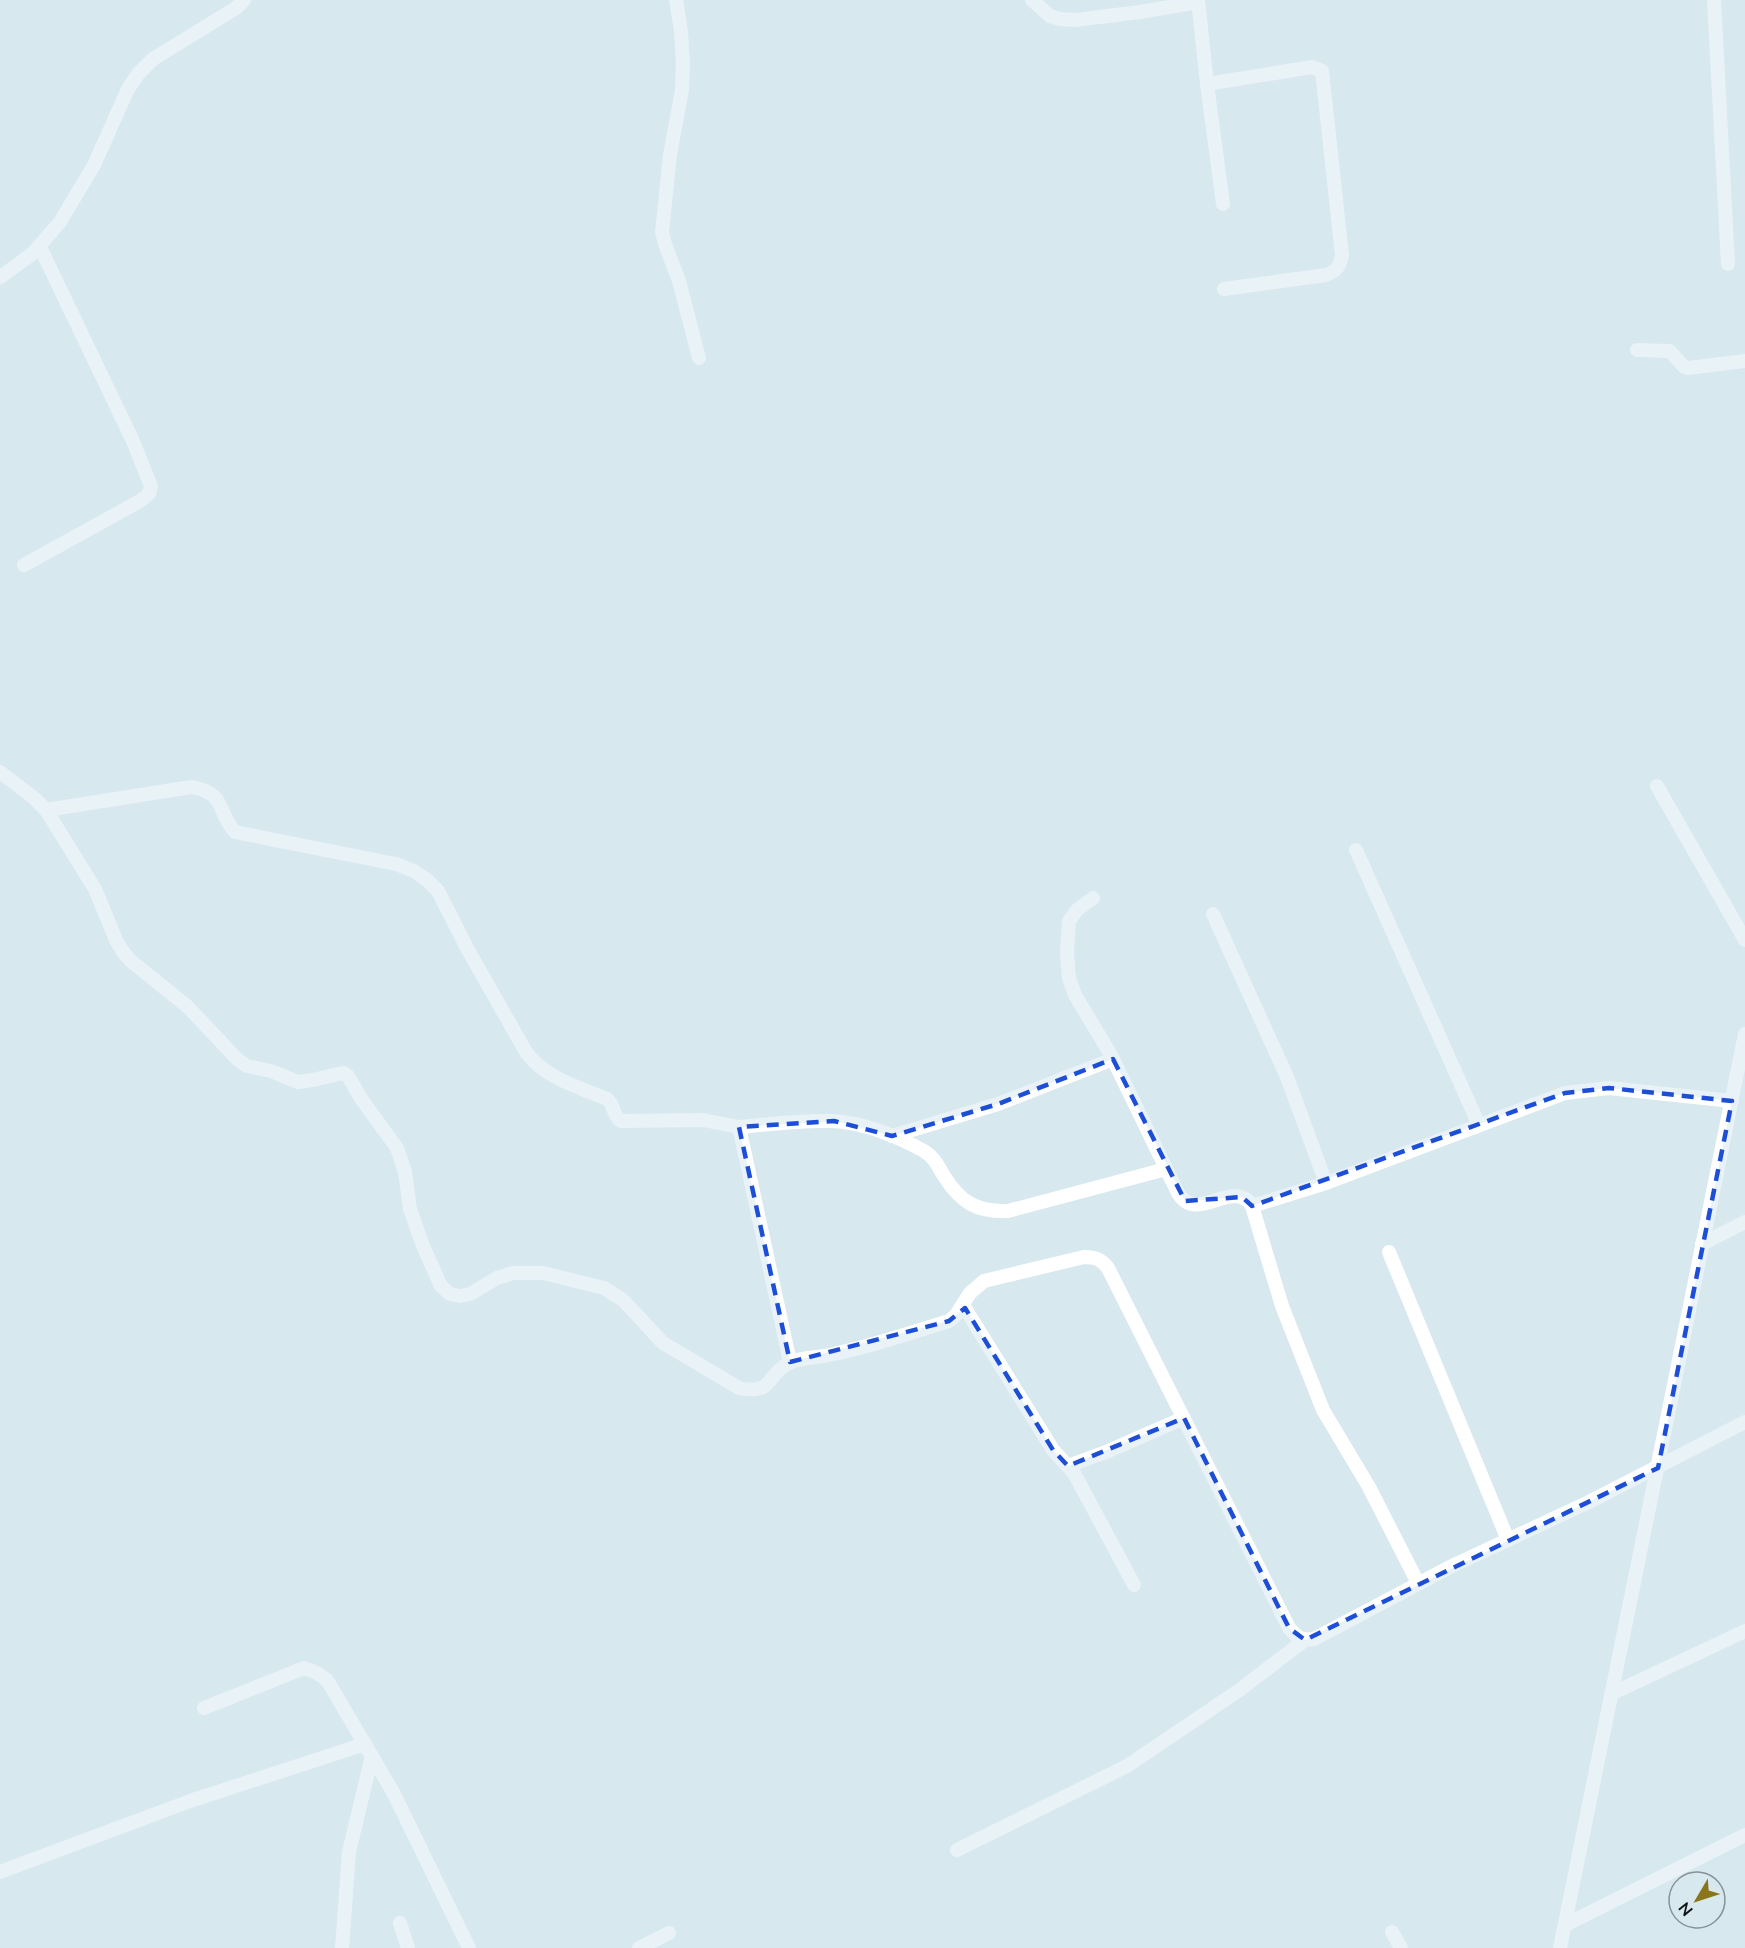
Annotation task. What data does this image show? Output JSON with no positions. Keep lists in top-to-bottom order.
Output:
{
  "north": "bottom left"
}
